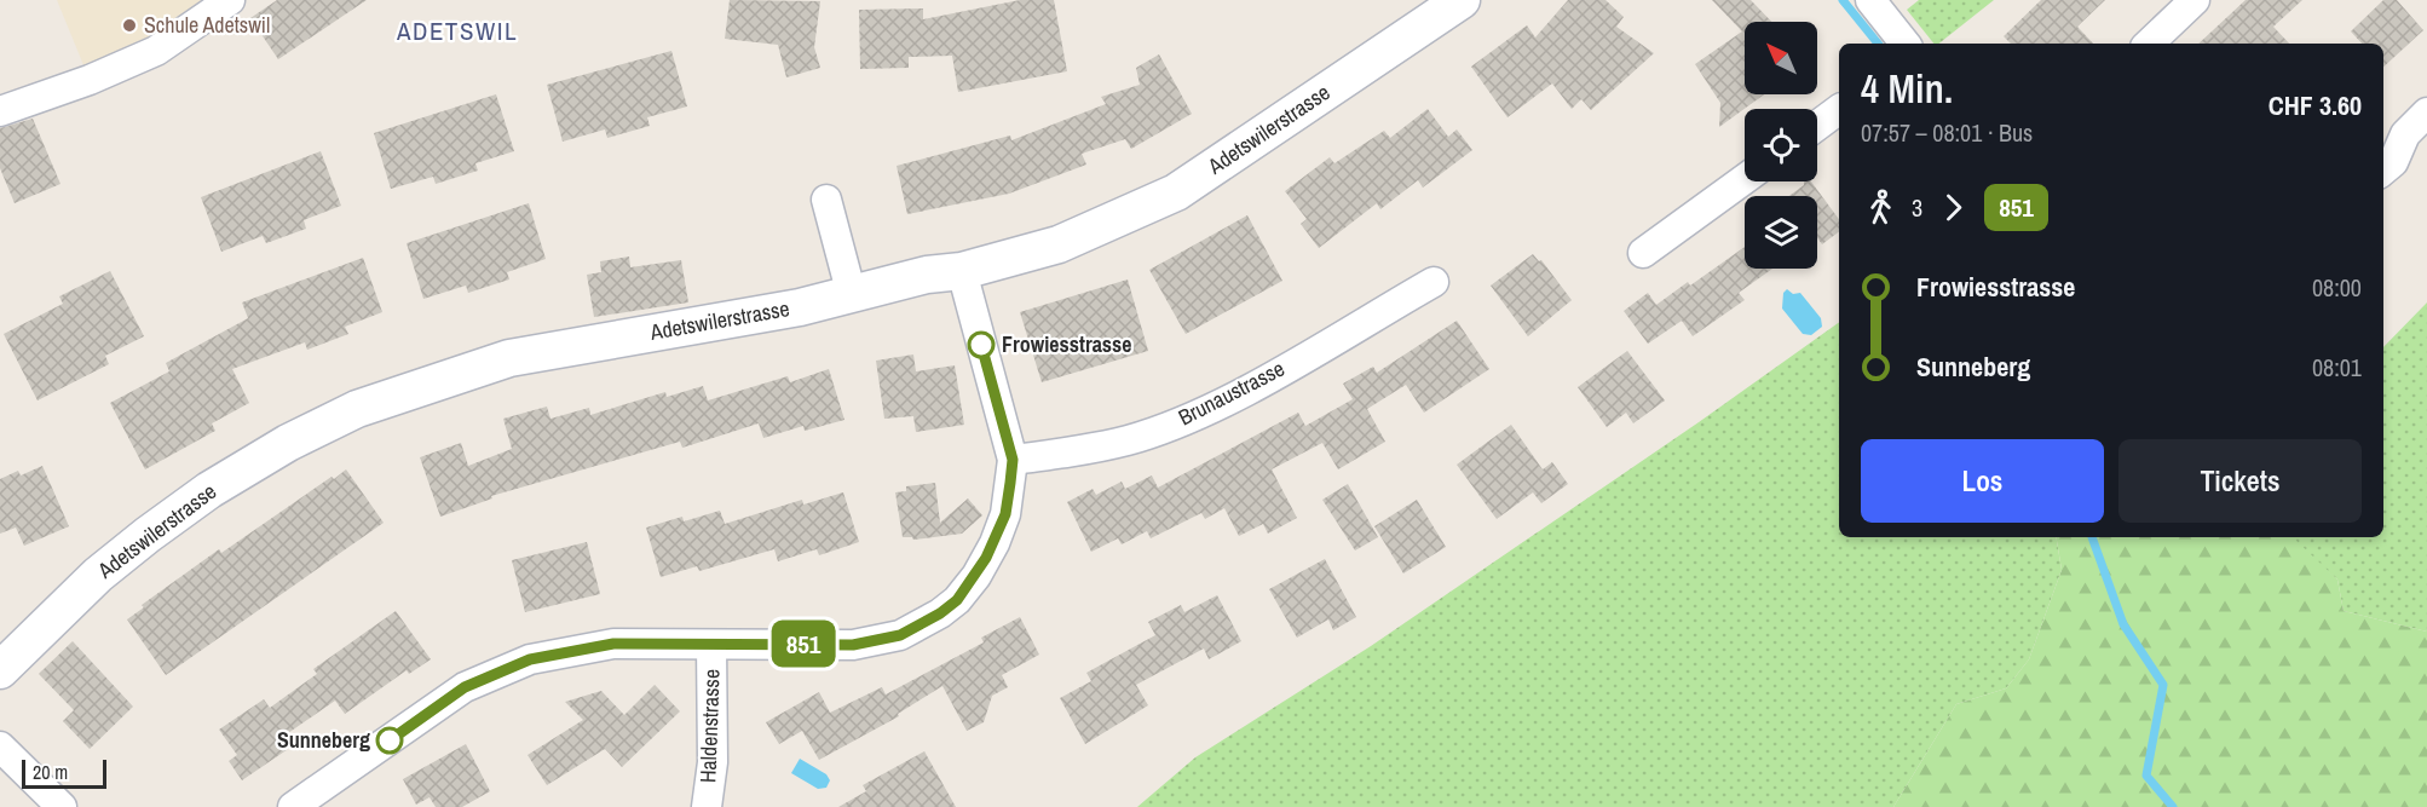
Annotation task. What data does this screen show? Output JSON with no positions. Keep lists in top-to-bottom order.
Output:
{
  "streets": {
    "street": ["Adetswilerstrasse", "Brunaustrasse", "Haldenstrasse"]
  },
  "districts": ["ADETSWIL"],
  "places": ["Schule Adetswil", "Frowiesstrasse", "Sunneberg"],
  "lines": ["bus line 851"],
  "scale_bar": "20 m",
  "north": "top left",
  "page": {
    "on_map": "851",
    "heading": ["4 Min.", "07:57 – 08:01 · Bus", "CHF 3.60"],
    "legs": ["3", "851"],
    "list": [
      {
        "name": "Frowiesstrasse",
        "value": "08:00"
      },
      {
        "name": "Sunneberg",
        "value": "08:01"
      }
    ],
    "buttons": ["Los", "Tickets"],
    "scale": "20 m"
  }
}
